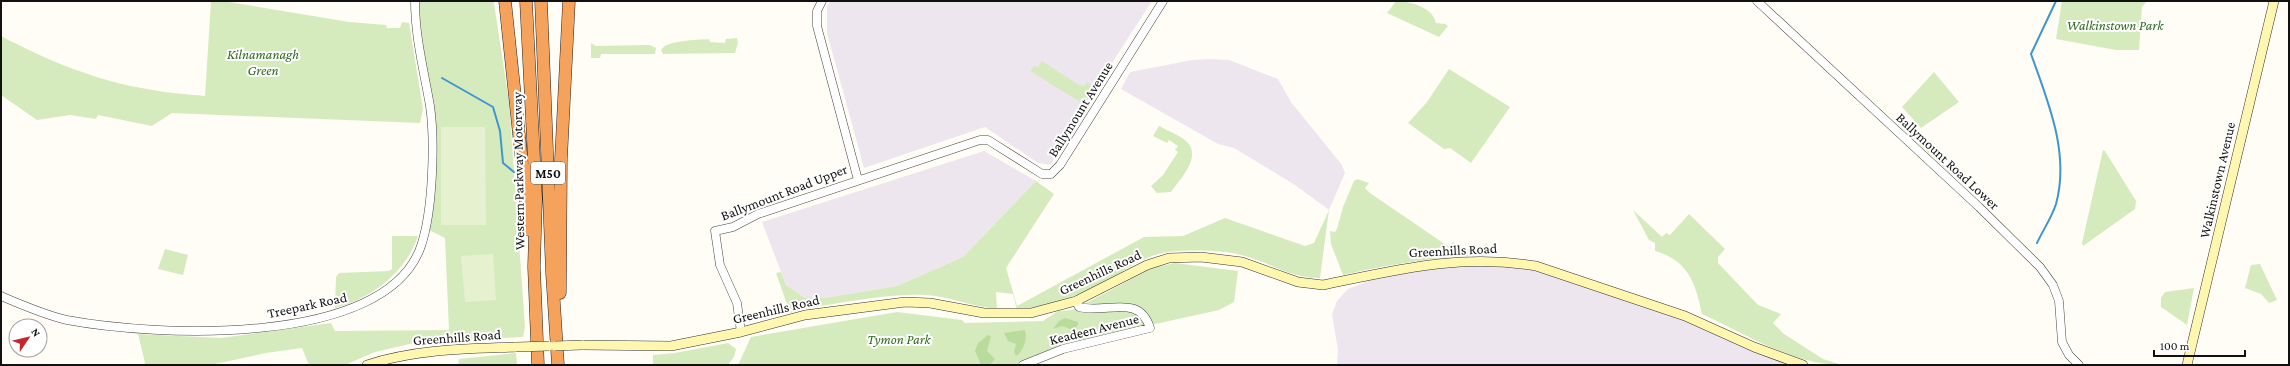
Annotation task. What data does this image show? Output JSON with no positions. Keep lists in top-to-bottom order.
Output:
{
  "streets": {
    "highway": ["Western Parkway Motorway", "M50"],
    "main road": ["Walkinstown Avenue", "Greenhills Road"],
    "street": [
      "Ballymount Avenue",
      "Ballymount Road Lower",
      "Ballymount Road Upper",
      "Treepark Road",
      "Keadeen Avenue"
    ]
  },
  "crossings": [
    ["Ballymount Avenue", "Ballymount Road Upper"],
    ["Western Parkway Motorway", "M50"],
    ["Ballymount Road Upper", "Greenhills Road"],
    ["Greenhills Road", "Keadeen Avenue"]
  ],
  "parks": ["Walkinstown Park", "Kilnamanagh Green", "Tymon Park"],
  "scale_bar": "100 m",
  "north": "top right"
}
